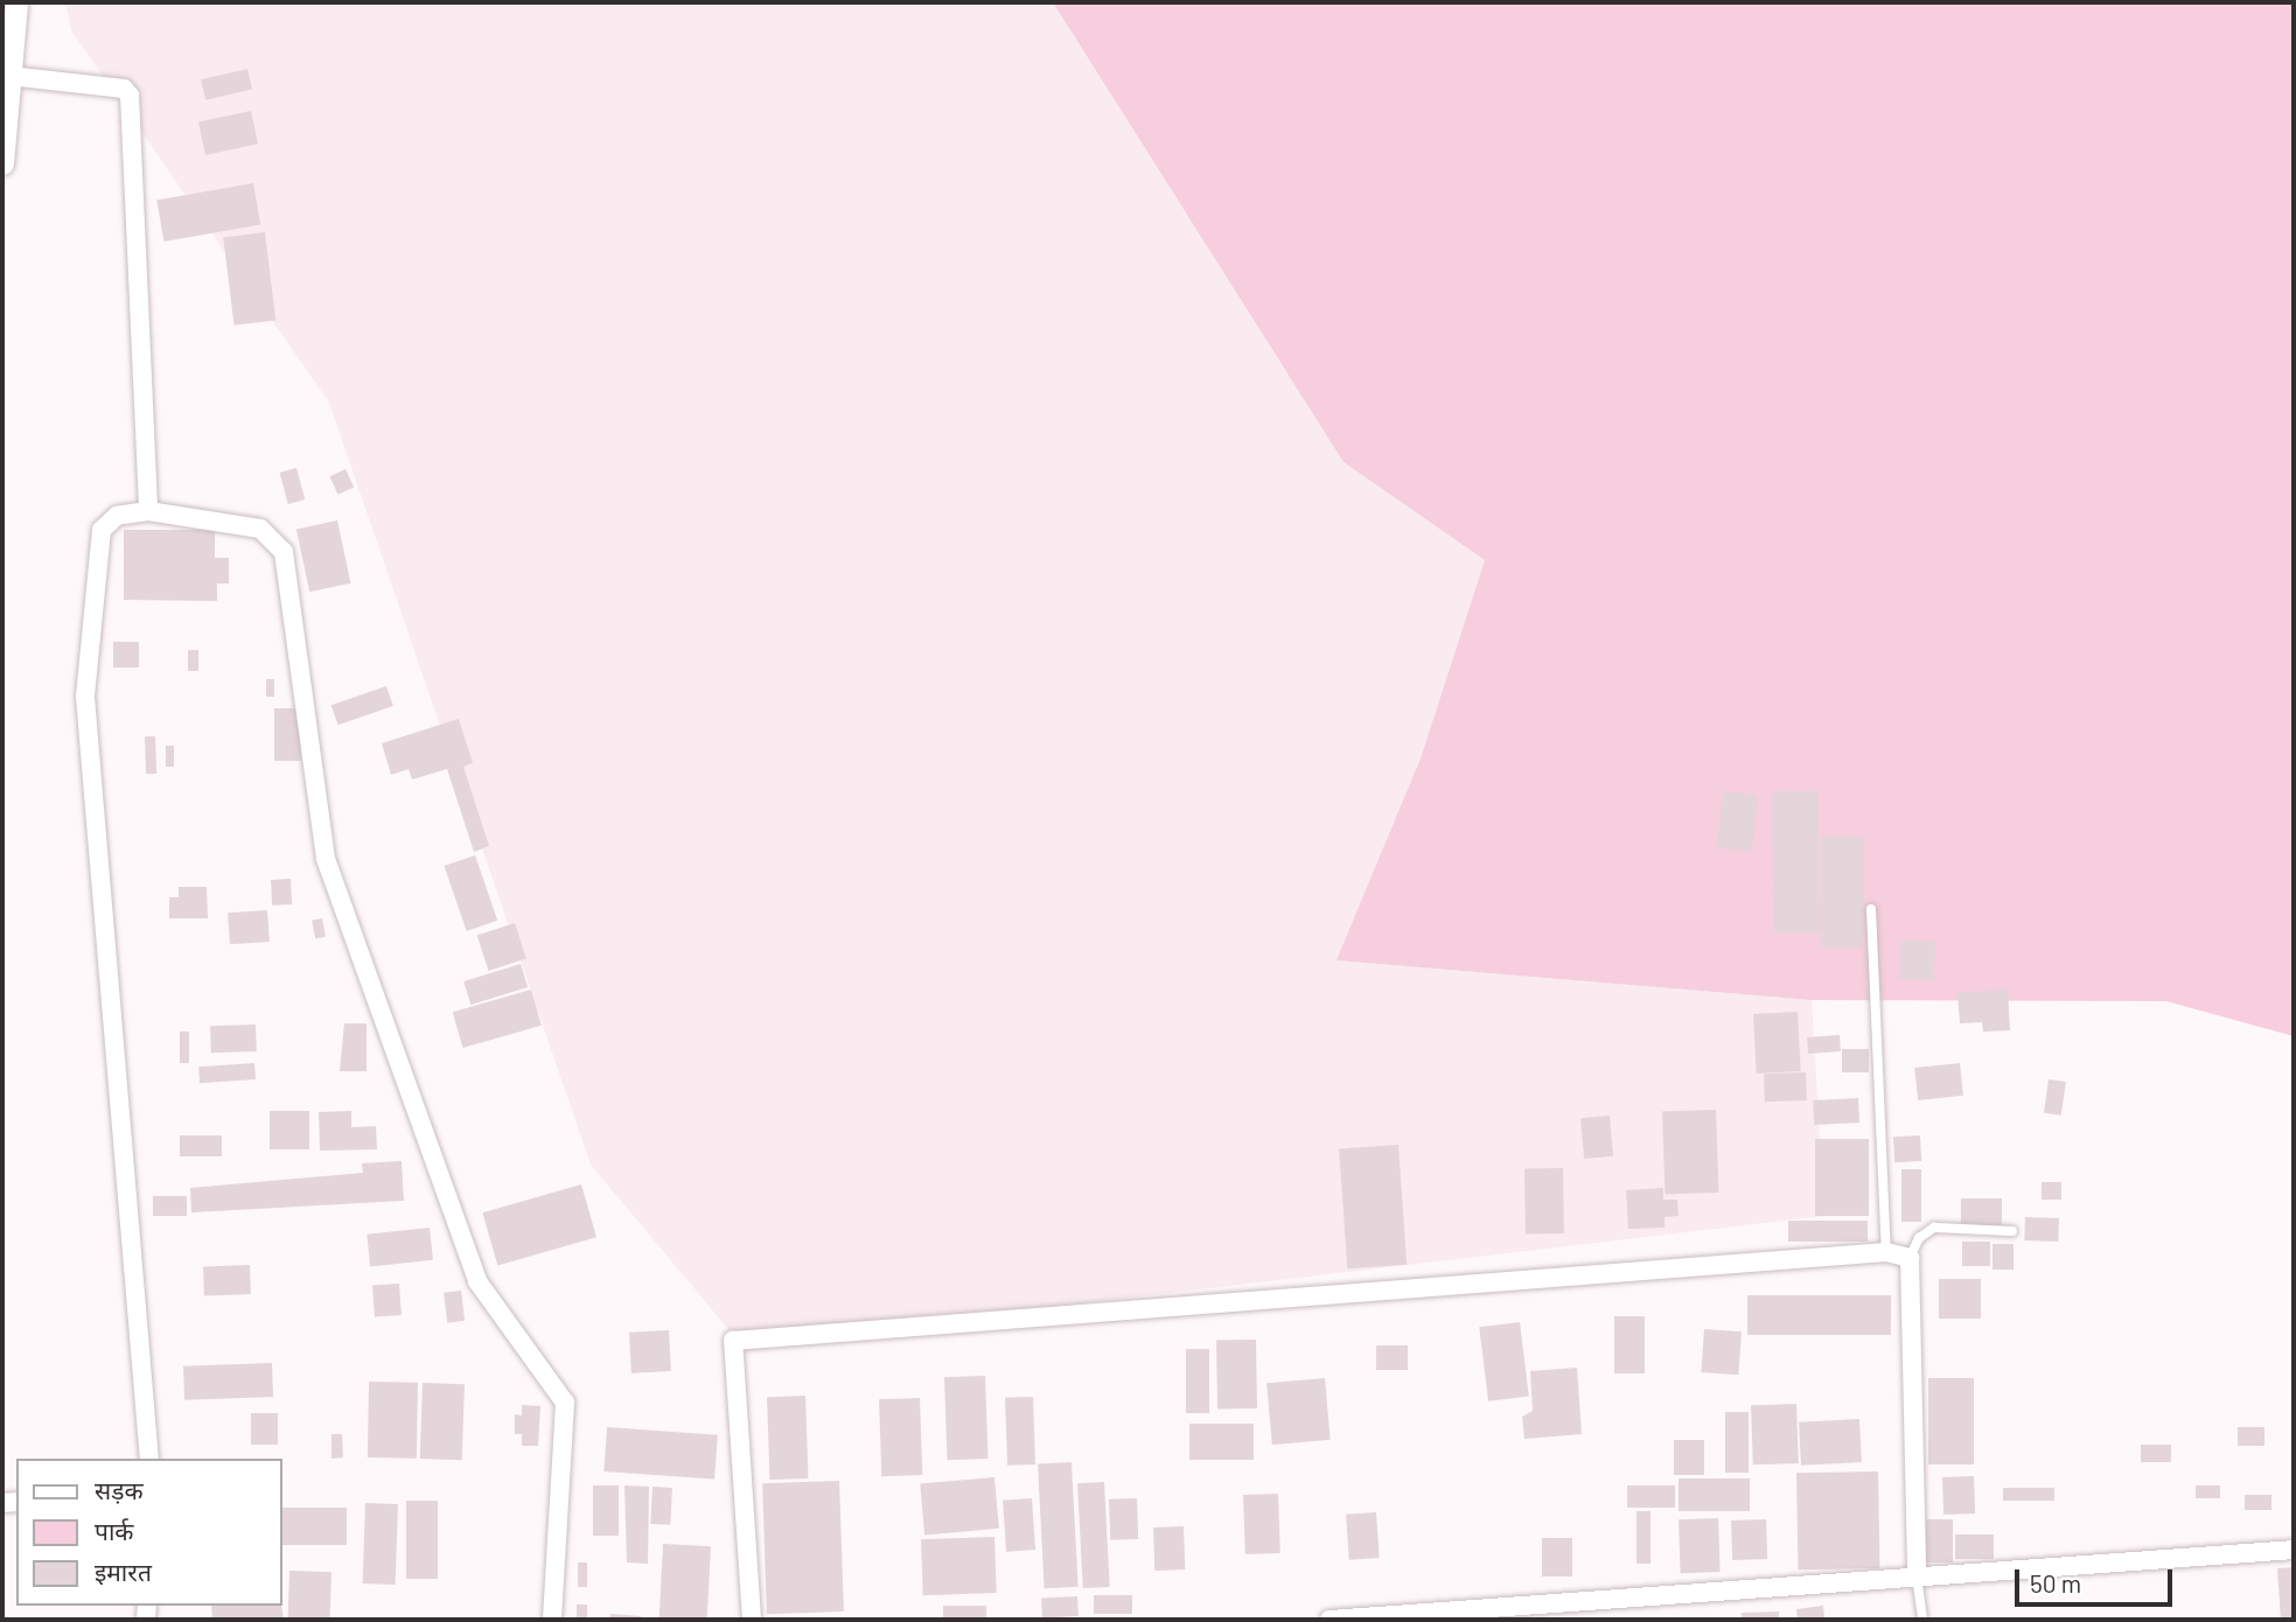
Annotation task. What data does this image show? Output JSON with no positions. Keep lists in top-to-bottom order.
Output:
{
  "legend": ["सड़क", "पार्क", "इमारत"],
  "scale_bar": "50 m"
}
